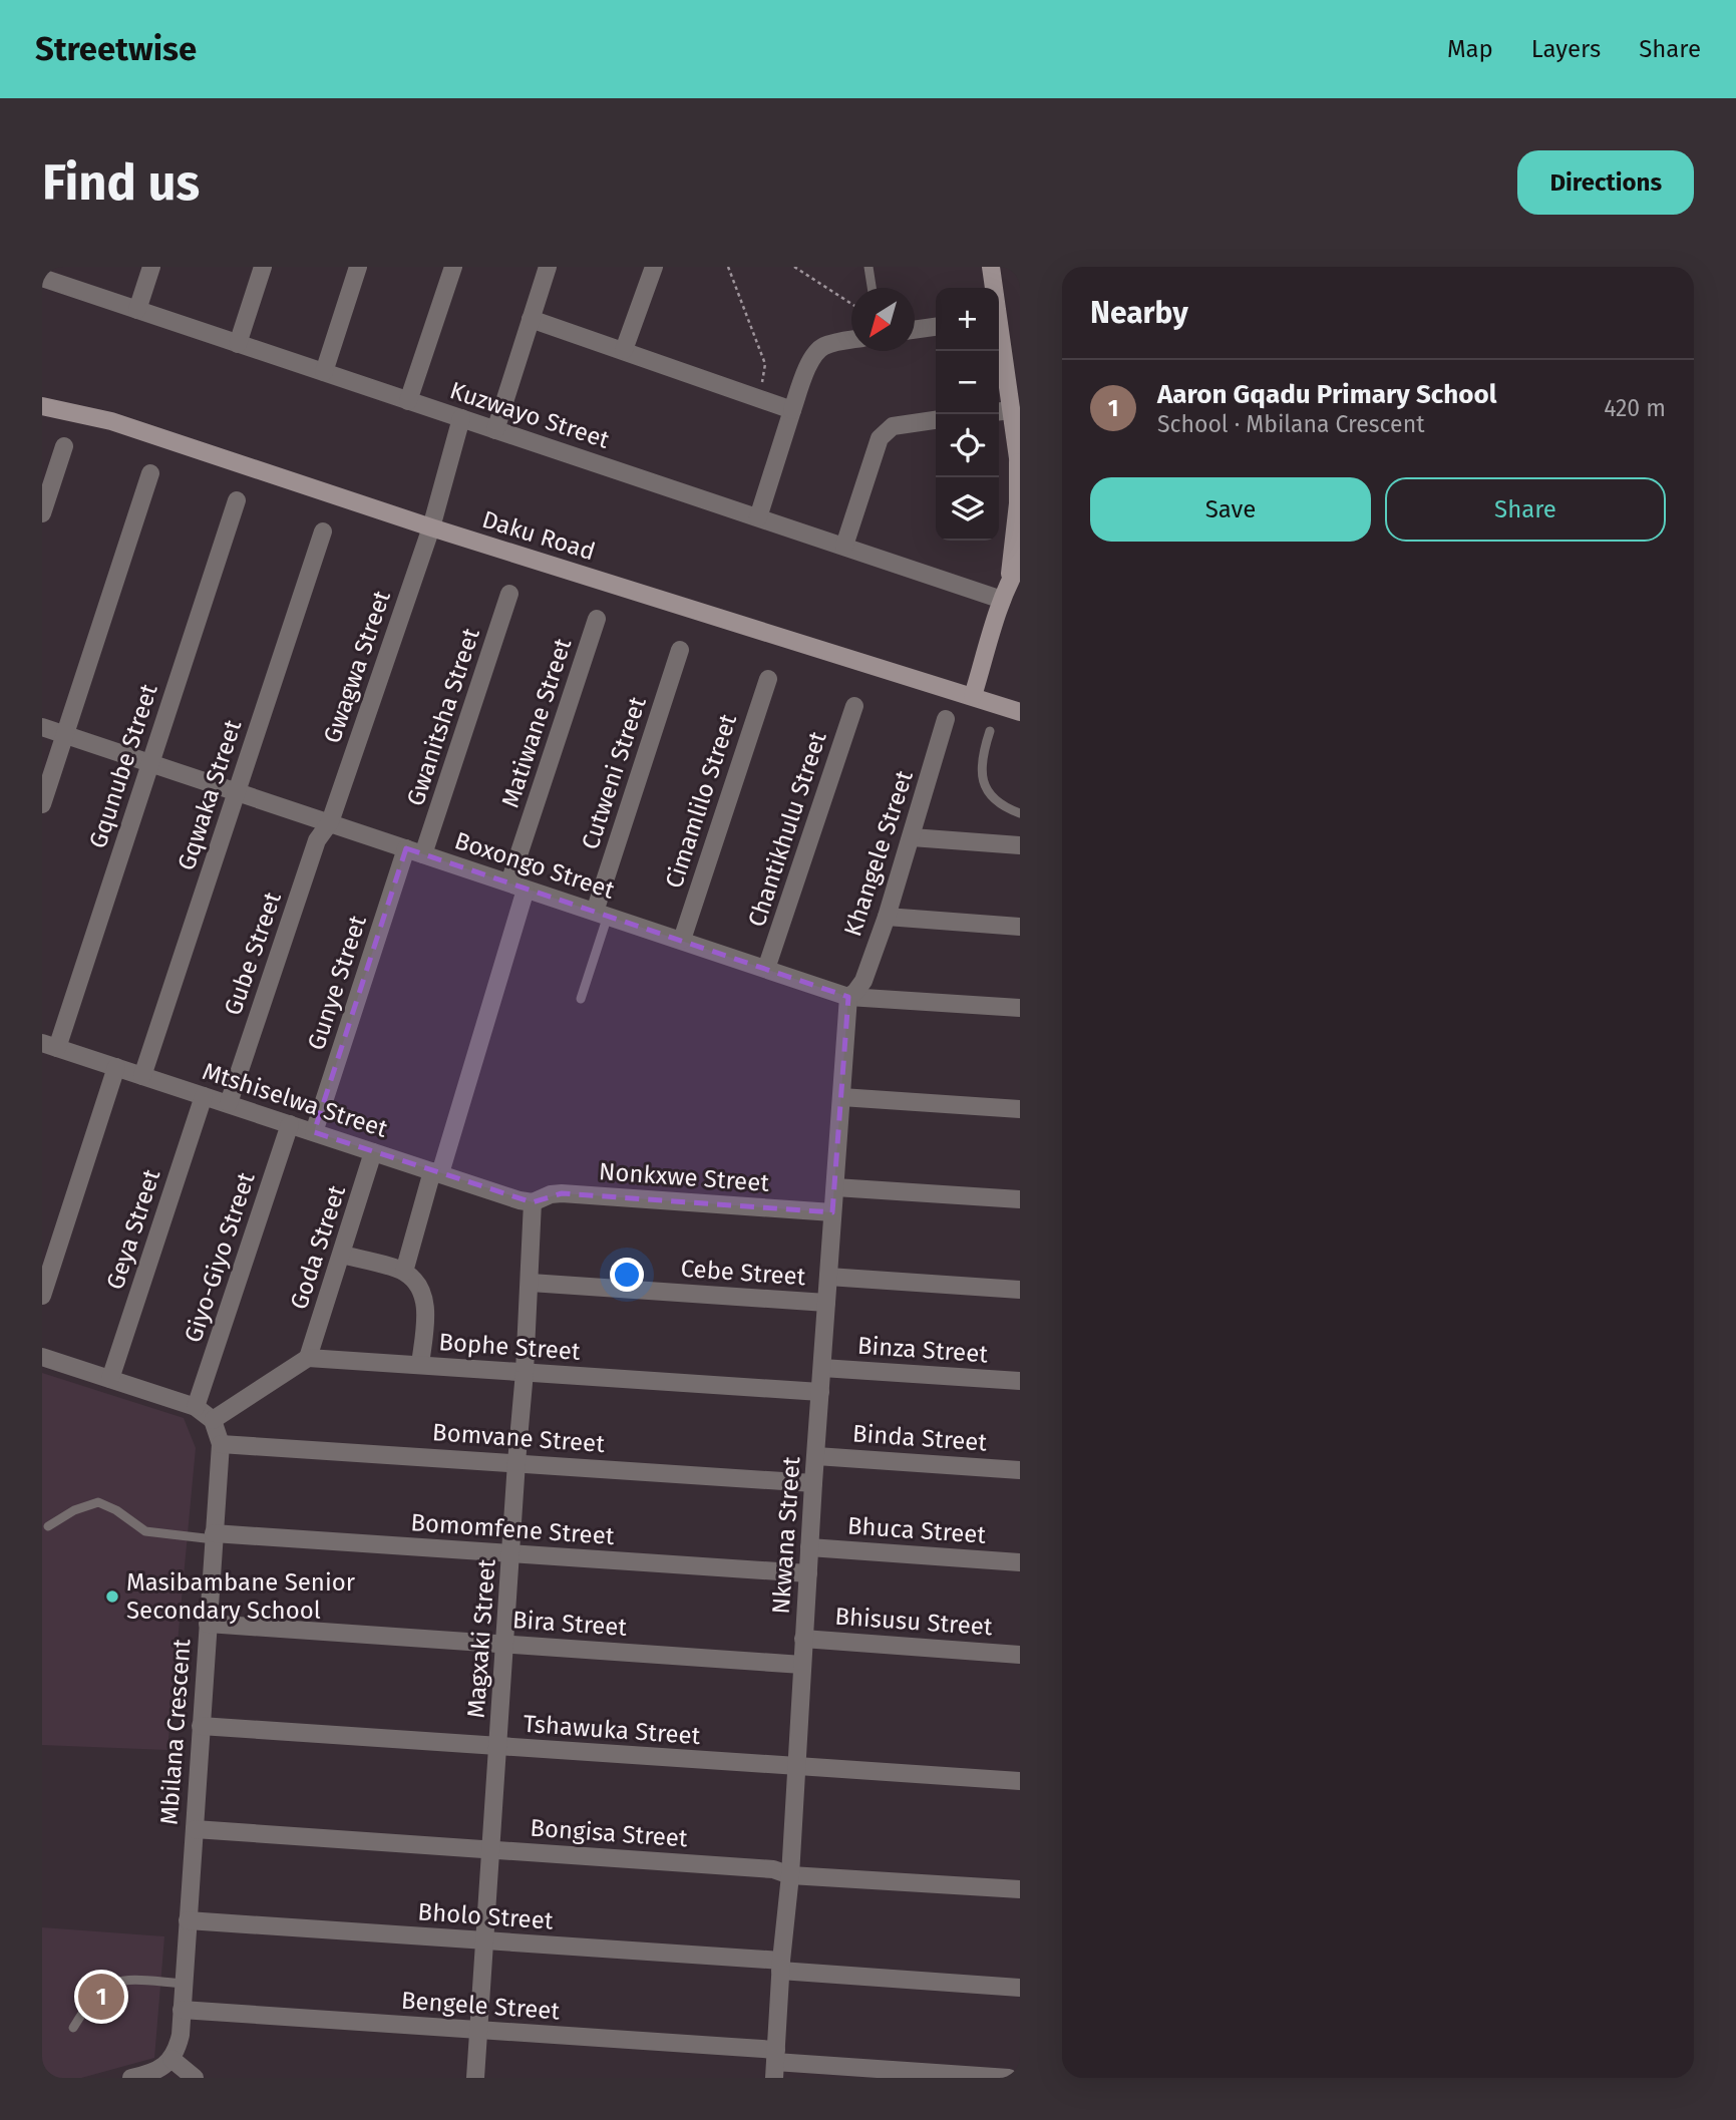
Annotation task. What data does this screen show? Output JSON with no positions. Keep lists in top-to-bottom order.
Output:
{
  "streets": {
    "main road": ["Daku Road"],
    "street": [
      "Kuzwayo Street",
      "Gwagwa Street",
      "Gwanitsha Street",
      "Matiwane Street",
      "Gqunube Street",
      "Cutweni Street",
      "Gqwaka Street",
      "Cimamlilo Street",
      "Chantikhulu Street",
      "Khangele Street",
      "Boxongo Street",
      "Gube Street",
      "Gunye Street",
      "Mtshiselwa Street",
      "Nonkxwe Street",
      "Geya Street",
      "Goda Street",
      "Giyo-Giyo Street",
      "Cebe Street",
      "Bophe Street",
      "Binza Street",
      "Bomvane Street",
      "Binda Street",
      "Bomomfene Street",
      "Bhuca Street",
      "Nkwana Street",
      "Bhisusu Street",
      "Bira Street",
      "Magxaki Street",
      "Tshawuka Street",
      "Mbilana Crescent",
      "Bongisa Street",
      "Bholo Street",
      "Bengele Street"
    ]
  },
  "crossings": [
    ["Kuzwayo Street", "Gwagwa Street"],
    ["Daku Road", "Gwagwa Street"],
    ["Gwagwa Street", "Boxongo Street"],
    ["Gwagwa Street", "Gube Street"],
    ["Gwanitsha Street", "Boxongo Street"],
    ["Gwanitsha Street", "Gunye Street"],
    ["Matiwane Street", "Boxongo Street"],
    ["Matiwane Street", "Mtshiselwa Street"],
    ["Gqunube Street", "Boxongo Street"],
    ["Gqunube Street", "Mtshiselwa Street"],
    ["Cutweni Street", "Boxongo Street"],
    ["Gqwaka Street", "Boxongo Street"],
    ["Gqwaka Street", "Mtshiselwa Street"],
    ["Cimamlilo Street", "Boxongo Street"],
    ["Chantikhulu Street", "Boxongo Street"],
    ["Khangele Street", "Boxongo Street"],
    ["Khangele Street", "Nkwana Street"],
    ["Boxongo Street", "Gube Street"],
    ["Boxongo Street", "Gunye Street"],
    ["Boxongo Street", "Nkwana Street"],
    ["Gube Street", "Mtshiselwa Street"],
    ["Gunye Street", "Mtshiselwa Street"],
    ["Mtshiselwa Street", "Nonkxwe Street"],
    ["Mtshiselwa Street", "Geya Street"],
    ["Mtshiselwa Street", "Goda Street"],
    ["Mtshiselwa Street", "Giyo-Giyo Street"],
    ["Mtshiselwa Street", "Magxaki Street"],
    ["Nonkxwe Street", "Nkwana Street"],
    ["Nonkxwe Street", "Magxaki Street"],
    ["Goda Street", "Bophe Street"],
    ["Cebe Street", "Nkwana Street"],
    ["Cebe Street", "Magxaki Street"],
    ["Bophe Street", "Nkwana Street"],
    ["Bophe Street", "Magxaki Street"],
    ["Binza Street", "Nkwana Street"],
    ["Bomvane Street", "Nkwana Street"],
    ["Bomvane Street", "Magxaki Street"],
    ["Bomvane Street", "Mbilana Crescent"],
    ["Binda Street", "Nkwana Street"],
    ["Bomomfene Street", "Nkwana Street"],
    ["Bomomfene Street", "Magxaki Street"],
    ["Bomomfene Street", "Mbilana Crescent"],
    ["Bhuca Street", "Nkwana Street"],
    ["Nkwana Street", "Bhisusu Street"],
    ["Nkwana Street", "Bira Street"],
    ["Nkwana Street", "Tshawuka Street"],
    ["Nkwana Street", "Bongisa Street"],
    ["Nkwana Street", "Bholo Street"],
    ["Nkwana Street", "Bengele Street"],
    ["Bira Street", "Magxaki Street"],
    ["Bira Street", "Mbilana Crescent"],
    ["Magxaki Street", "Tshawuka Street"],
    ["Magxaki Street", "Bongisa Street"],
    ["Magxaki Street", "Bholo Street"],
    ["Magxaki Street", "Bengele Street"],
    ["Tshawuka Street", "Mbilana Crescent"],
    ["Mbilana Crescent", "Bongisa Street"],
    ["Mbilana Crescent", "Bholo Street"],
    ["Mbilana Crescent", "Bengele Street"]
  ],
  "places": ["Masibambane Senior Secondary School"],
  "north": "bottom left",
  "page": {
    "header": "Streetwise",
    "nav": ["Map", "Layers", "Share"],
    "buttons": [
      "Directions",
      ["Save", "Share"]
    ],
    "title": "Find us",
    "heading": "Nearby",
    "map_buttons": ["+", "−"],
    "list": [
      {
        "mark": "1",
        "name": "Aaron Gqadu Primary School",
        "note": "School · Mbilana Crescent",
        "value": "420 m"
      }
    ],
    "pins": "1"
  }
}
